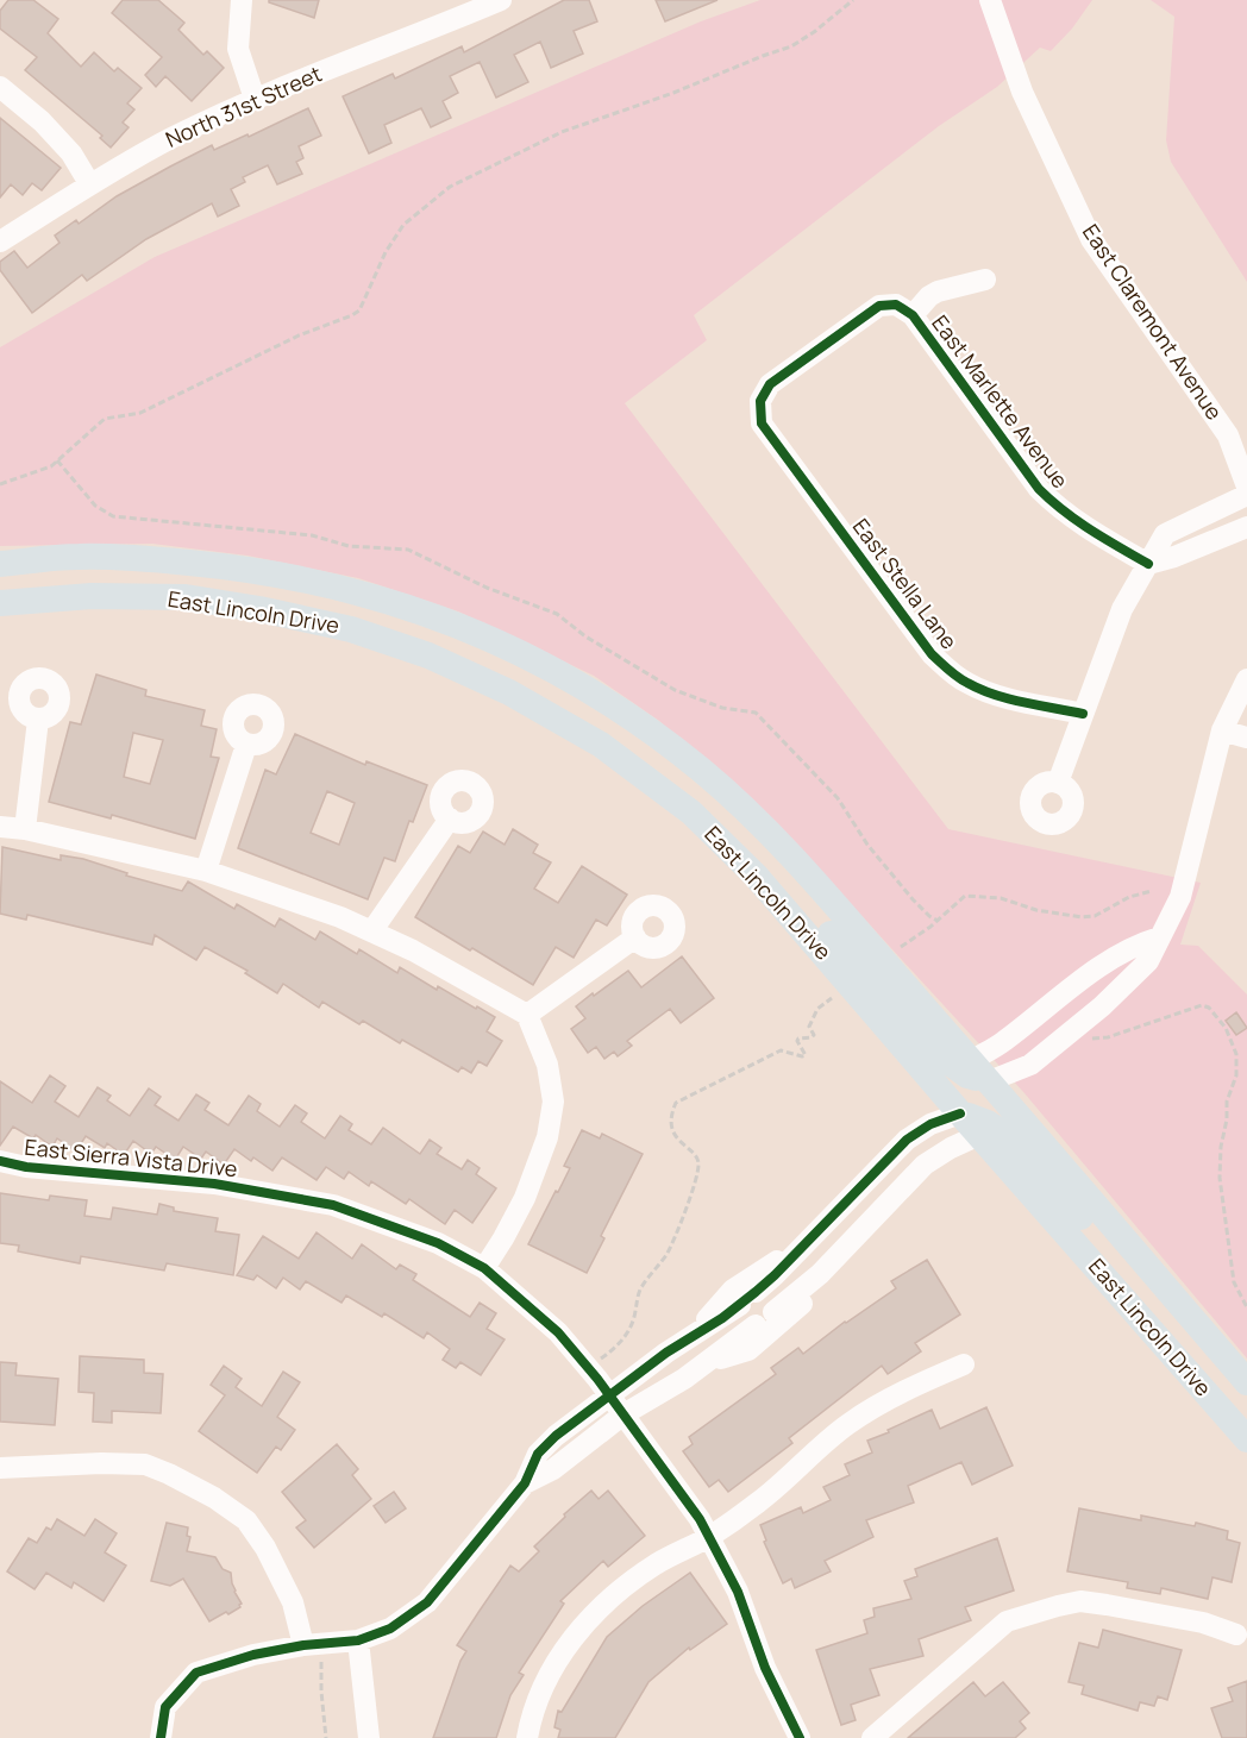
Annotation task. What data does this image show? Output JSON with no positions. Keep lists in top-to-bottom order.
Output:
{
  "streets": {
    "main road": ["East Lincoln Drive"],
    "street": [
      "North 31st Street",
      "East Claremont Avenue",
      "East Marlette Avenue",
      "East Stella Lane",
      "East Sierra Vista Drive"
    ]
  },
  "crossings": [
    ["East Marlette Avenue", "East Stella Lane"]
  ]
}
